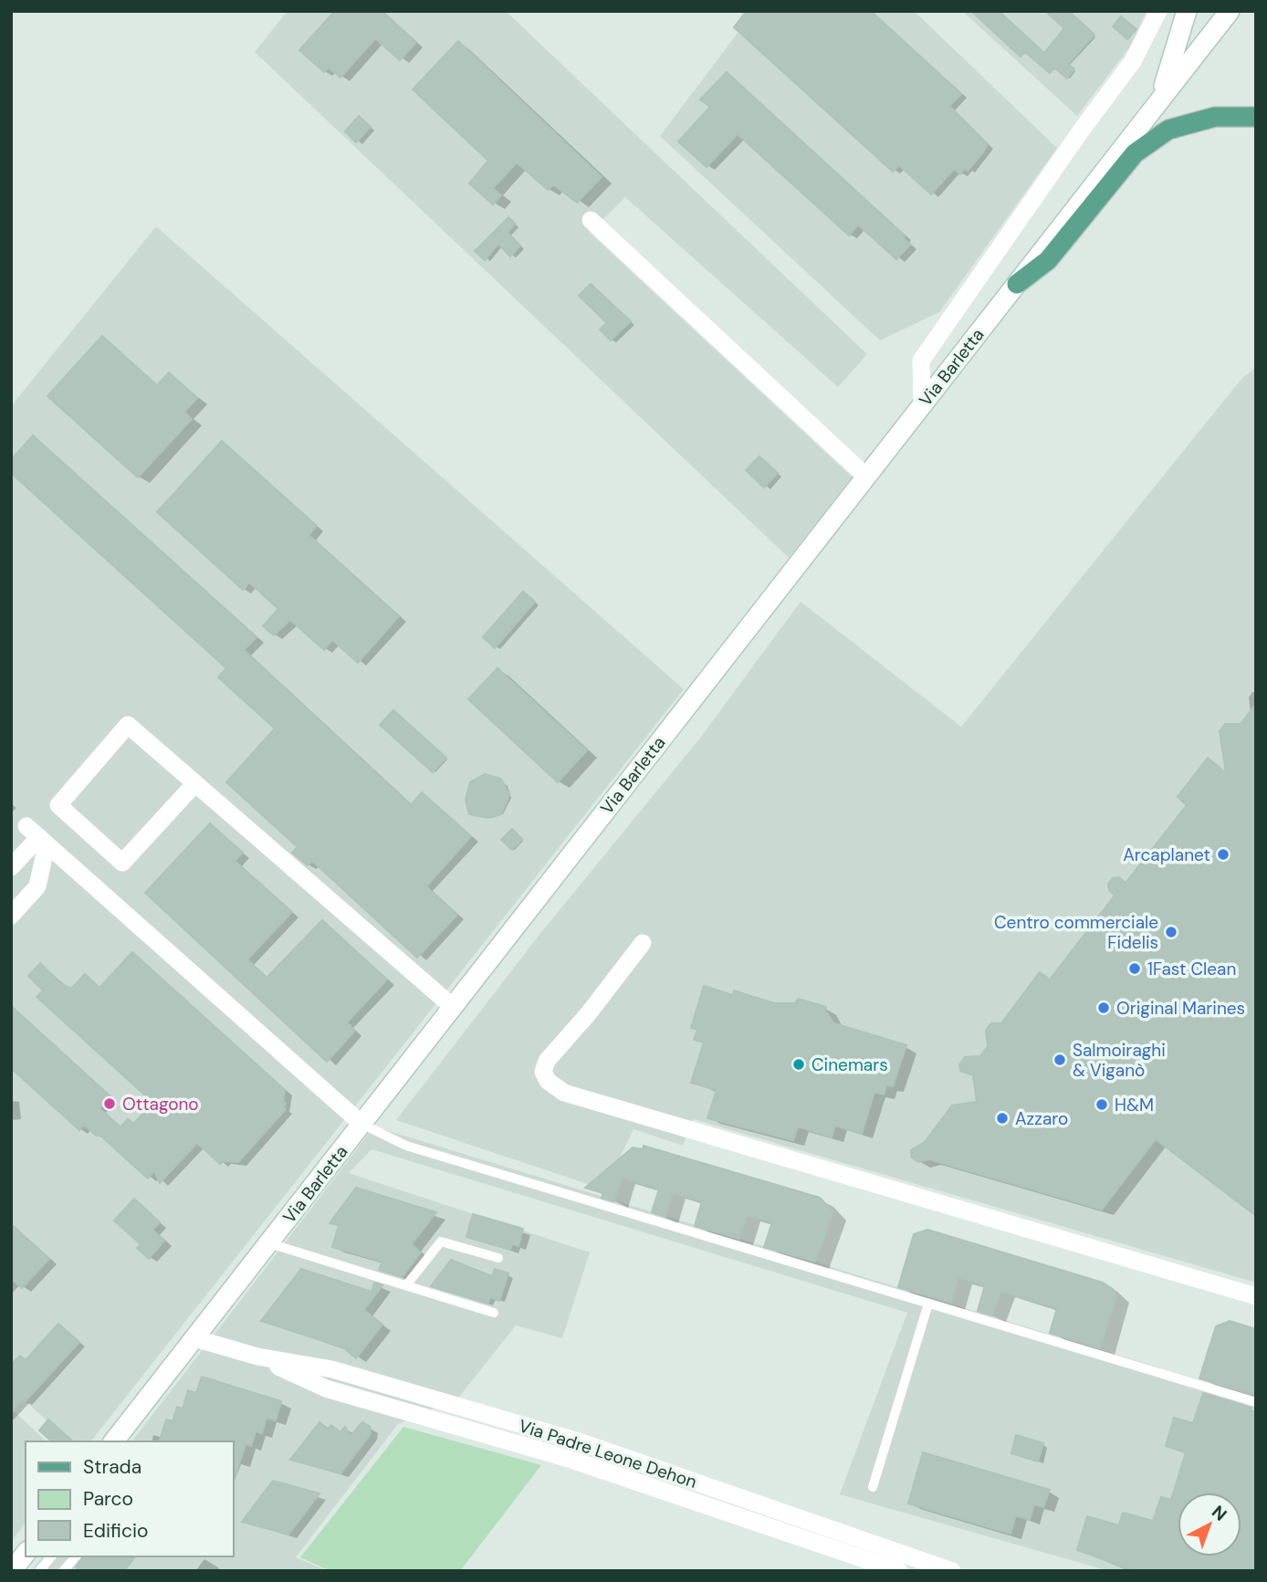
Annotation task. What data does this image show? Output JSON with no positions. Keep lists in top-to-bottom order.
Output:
{
  "streets": {
    "main road": ["Via Barletta"],
    "street": ["Via Padre Leone Dehon"]
  },
  "crossings": [
    ["Via Barletta", "Via Padre Leone Dehon"]
  ],
  "places": [
    "Arcaplanet",
    "Centro commerciale Fidelis",
    "1Fast Clean",
    "Original Marines",
    "Salmoiraghi & Viganò",
    "Cinemars",
    "Ottagono",
    "H&M",
    "Azzaro"
  ],
  "legend": ["Strada", "Parco", "Edificio"],
  "north": "top right"
}
